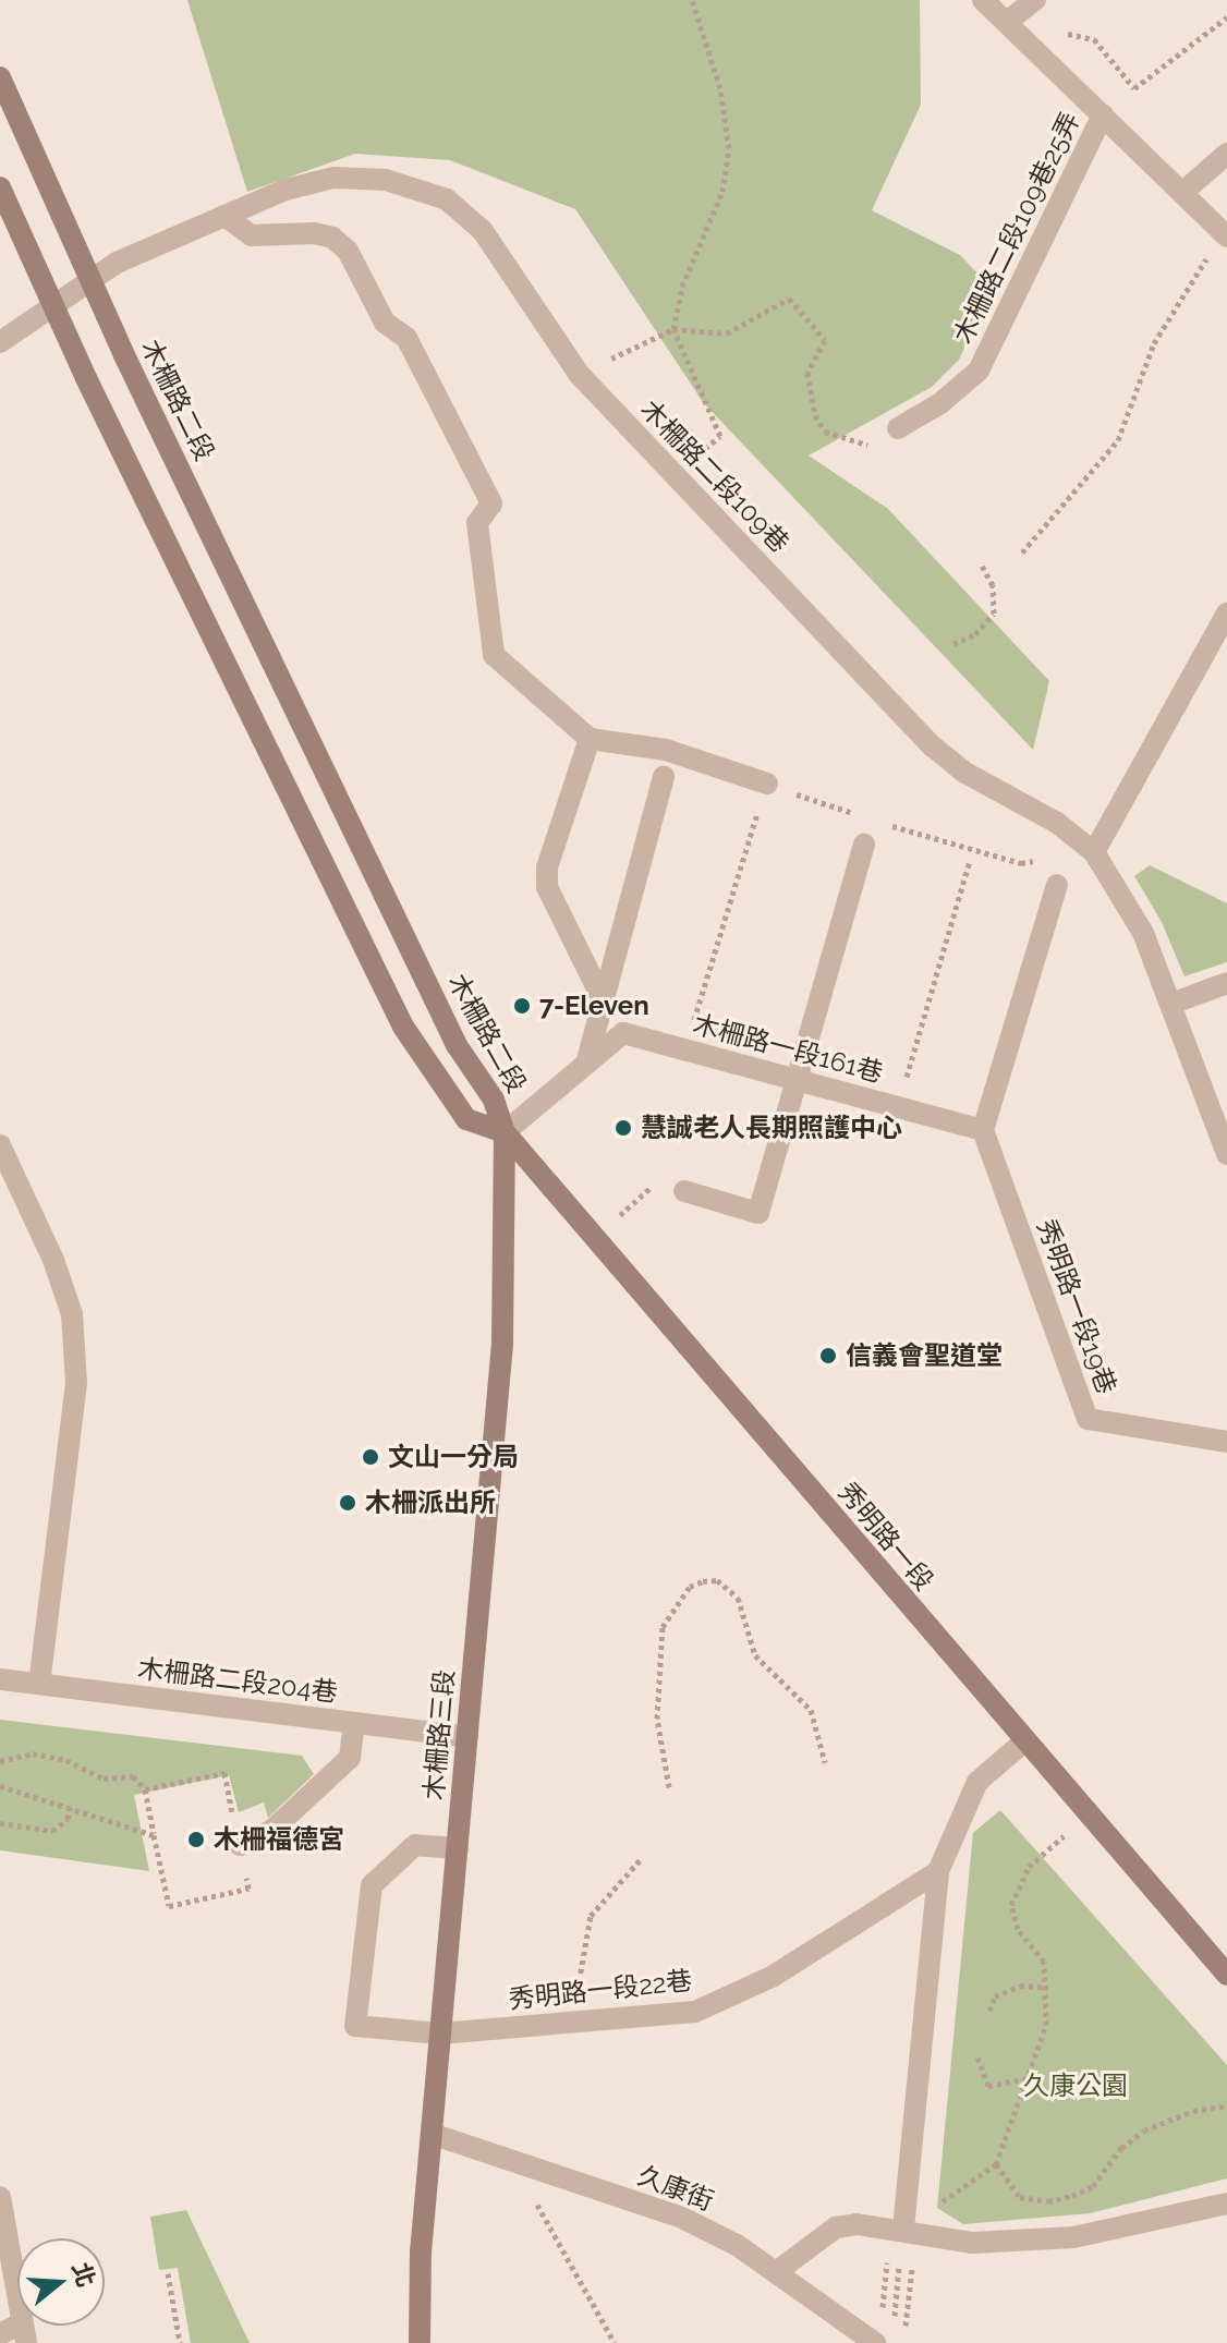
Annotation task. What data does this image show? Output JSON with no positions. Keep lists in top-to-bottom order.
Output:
{
  "streets": {
    "main road": ["木柵路二段", "秀明路一段", "木柵路三段"],
    "street": [
      "木柵路二段109巷25弄",
      "木柵路二段109巷",
      "木柵路一段161巷",
      "秀明路一段19巷",
      "木柵路二段204巷",
      "秀明路一段22巷",
      "久康街"
    ]
  },
  "crossings": [
    ["木柵路二段", "木柵路二段109巷"],
    ["木柵路二段", "木柵路一段161巷"],
    ["木柵路二段", "秀明路一段"],
    ["木柵路二段", "木柵路三段"],
    ["木柵路一段161巷", "秀明路一段19巷"],
    ["木柵路一段161巷", "秀明路一段"],
    ["木柵路一段161巷", "木柵路三段"],
    ["秀明路一段", "木柵路三段"],
    ["木柵路二段204巷", "木柵路三段"],
    ["木柵路三段", "秀明路一段22巷"],
    ["木柵路三段", "久康街"]
  ],
  "parks": ["久康公園"],
  "places": [
    "7-Eleven",
    "慧誠老人長期照護中心",
    "信義會聖道堂",
    "文山一分局",
    "木柵派出所",
    "木柵福德宮"
  ],
  "north": "right"
}
